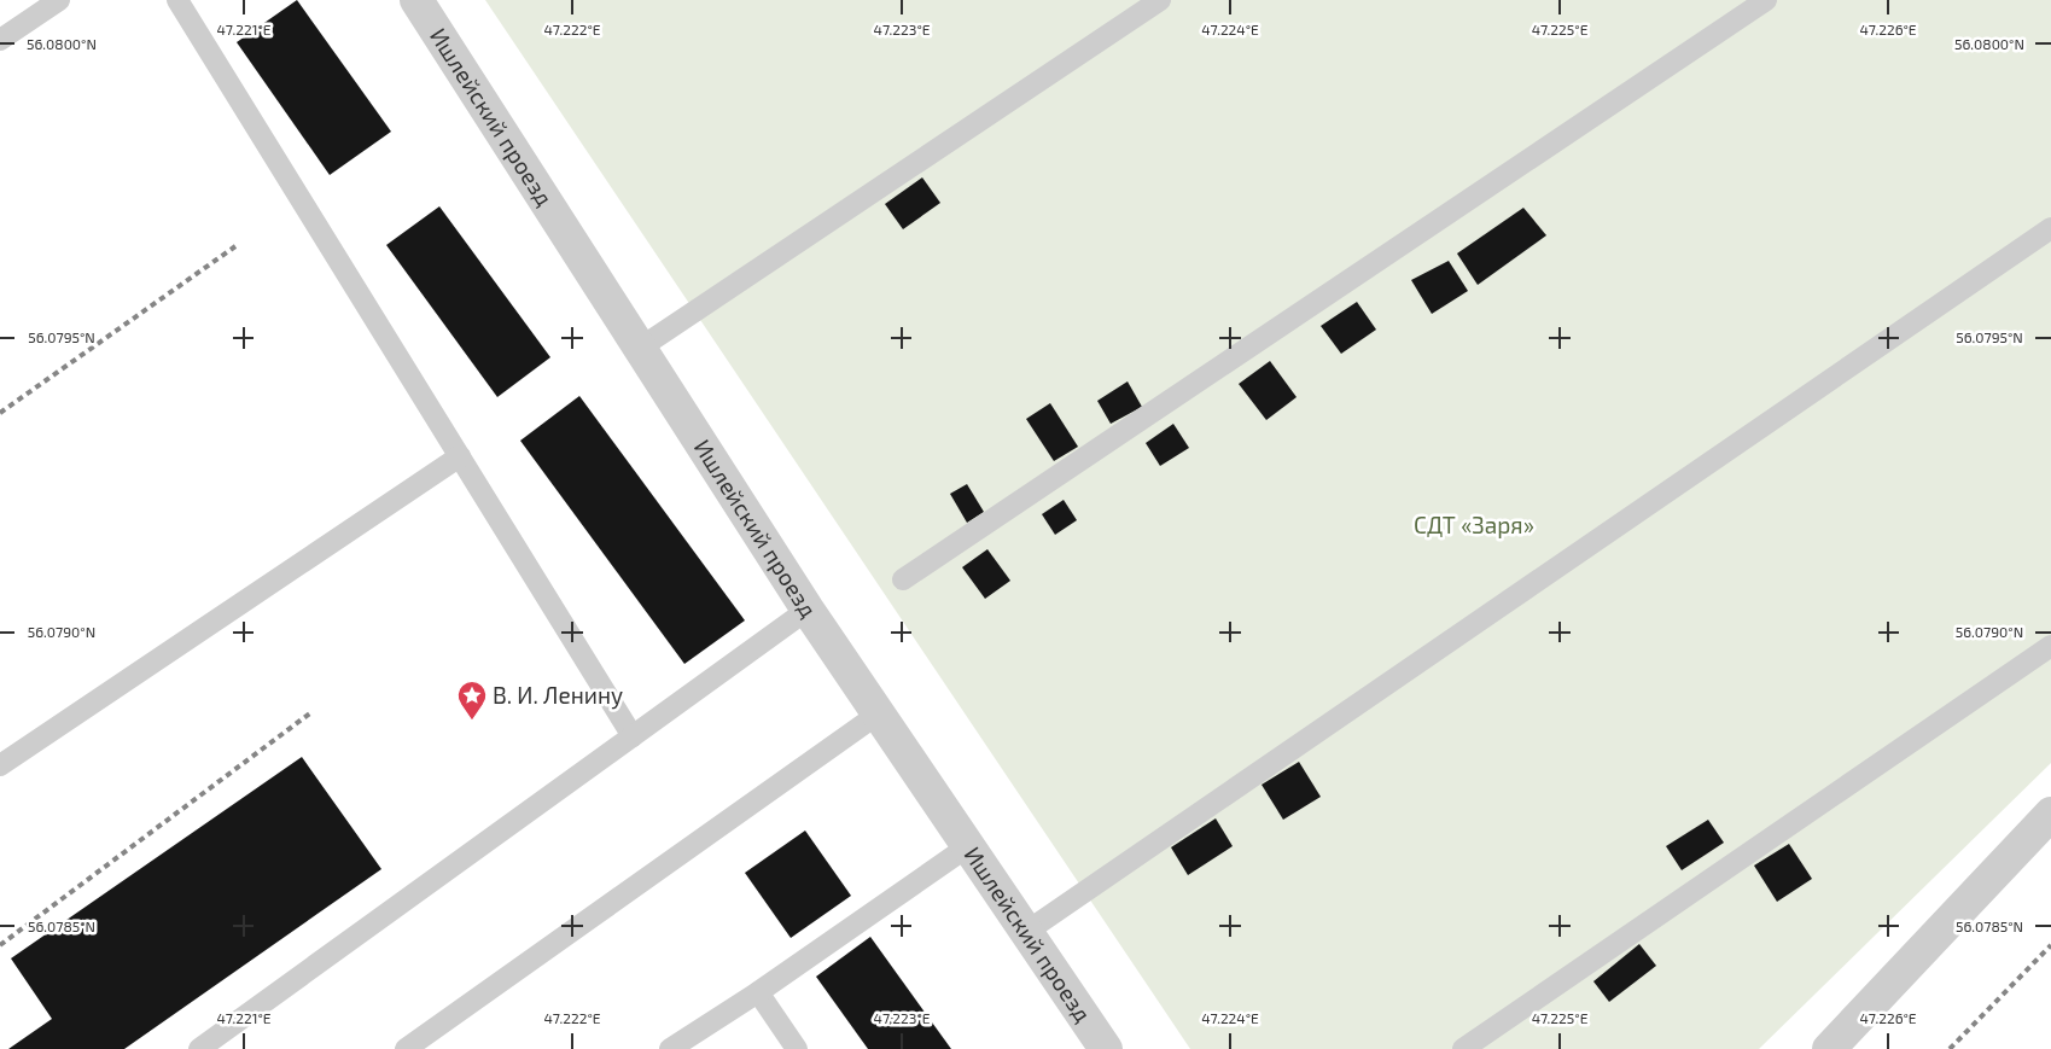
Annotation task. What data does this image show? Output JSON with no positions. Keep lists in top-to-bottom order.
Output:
{
  "streets": {
    "street": ["Ишлейский проезд"]
  },
  "parks": ["СДТ «Заря»"],
  "places": {
    "place": ["В. И. Ленину"]
  },
  "coordinates": [
    "47.221°E",
    "47.222°E",
    "47.223°E",
    "47.224°E",
    "47.225°E",
    "47.226°E",
    "56.0800°N",
    "56.0795°N",
    "56.0790°N",
    "56.0785°N"
  ]
}
